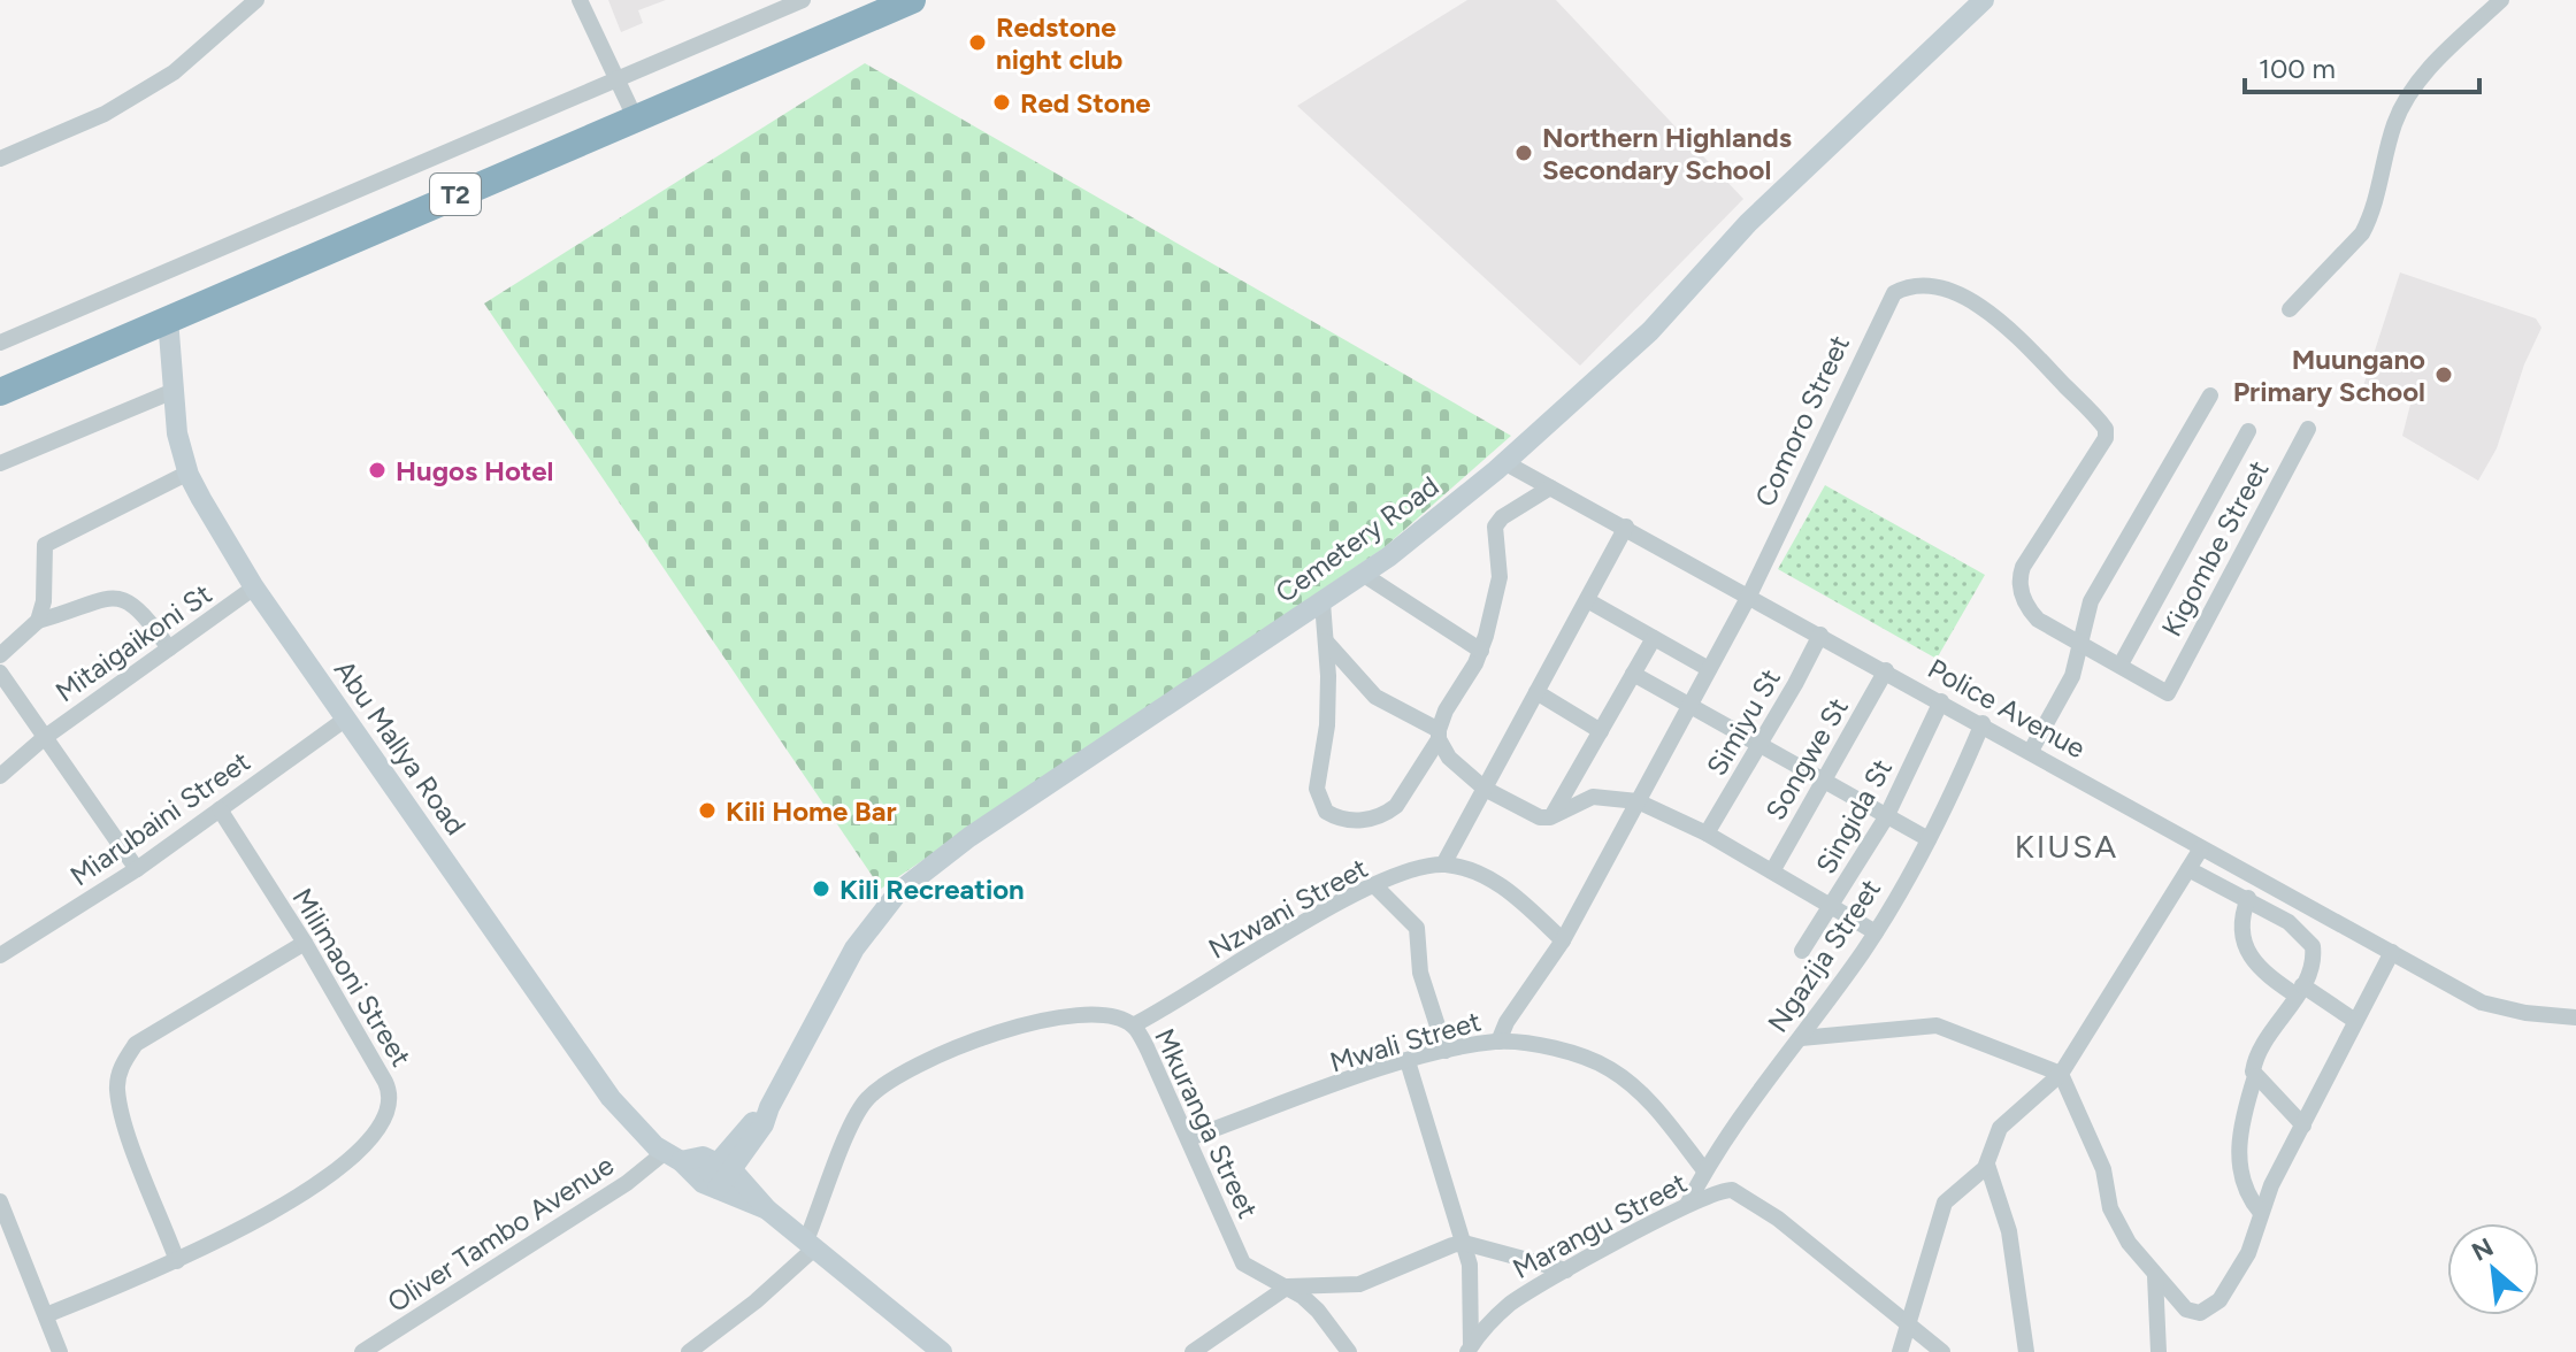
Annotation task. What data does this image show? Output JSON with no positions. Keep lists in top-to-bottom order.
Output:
{
  "streets": {
    "highway": ["T2"],
    "main road": ["Cemetery Road", "Abu Mallya Road"],
    "street": [
      "Comoro Street",
      "Kigombe Street",
      "Mitaigaikoni St",
      "Police Avenue",
      "Simiyu St",
      "Songwe St",
      "Singida St",
      "Miarubaini Street",
      "Nzwani Street",
      "Ngazija Street",
      "Milimaoni Street",
      "Mwali Street",
      "Mkuranga Street",
      "Marangu Street",
      "Oliver Tambo Avenue"
    ]
  },
  "crossings": [
    ["T2", "Abu Mallya Road"],
    ["Comoro Street", "Police Avenue"],
    ["Comoro Street", "Mwali Street"],
    ["Cemetery Road", "Police Avenue"],
    ["Cemetery Road", "Abu Mallya Road"],
    ["Mitaigaikoni St", "Abu Mallya Road"],
    ["Police Avenue", "Simiyu St"],
    ["Police Avenue", "Songwe St"],
    ["Police Avenue", "Singida St"],
    ["Police Avenue", "Ngazija Street"],
    ["Abu Mallya Road", "Miarubaini Street"],
    ["Abu Mallya Road", "Oliver Tambo Avenue"],
    ["Miarubaini Street", "Milimaoni Street"],
    ["Nzwani Street", "Mkuranga Street"],
    ["Ngazija Street", "Mwali Street"],
    ["Ngazija Street", "Marangu Street"],
    ["Mwali Street", "Mkuranga Street"]
  ],
  "districts": ["KIUSA"],
  "places": [
    "Redstone night club",
    "Red Stone",
    "Northern Highlands Secondary School",
    "Muungano Primary School",
    "Hugos Hotel",
    "Kili Home Bar",
    "Kili Recreation"
  ],
  "scale_bar": "100 m",
  "north": "top left"
}
